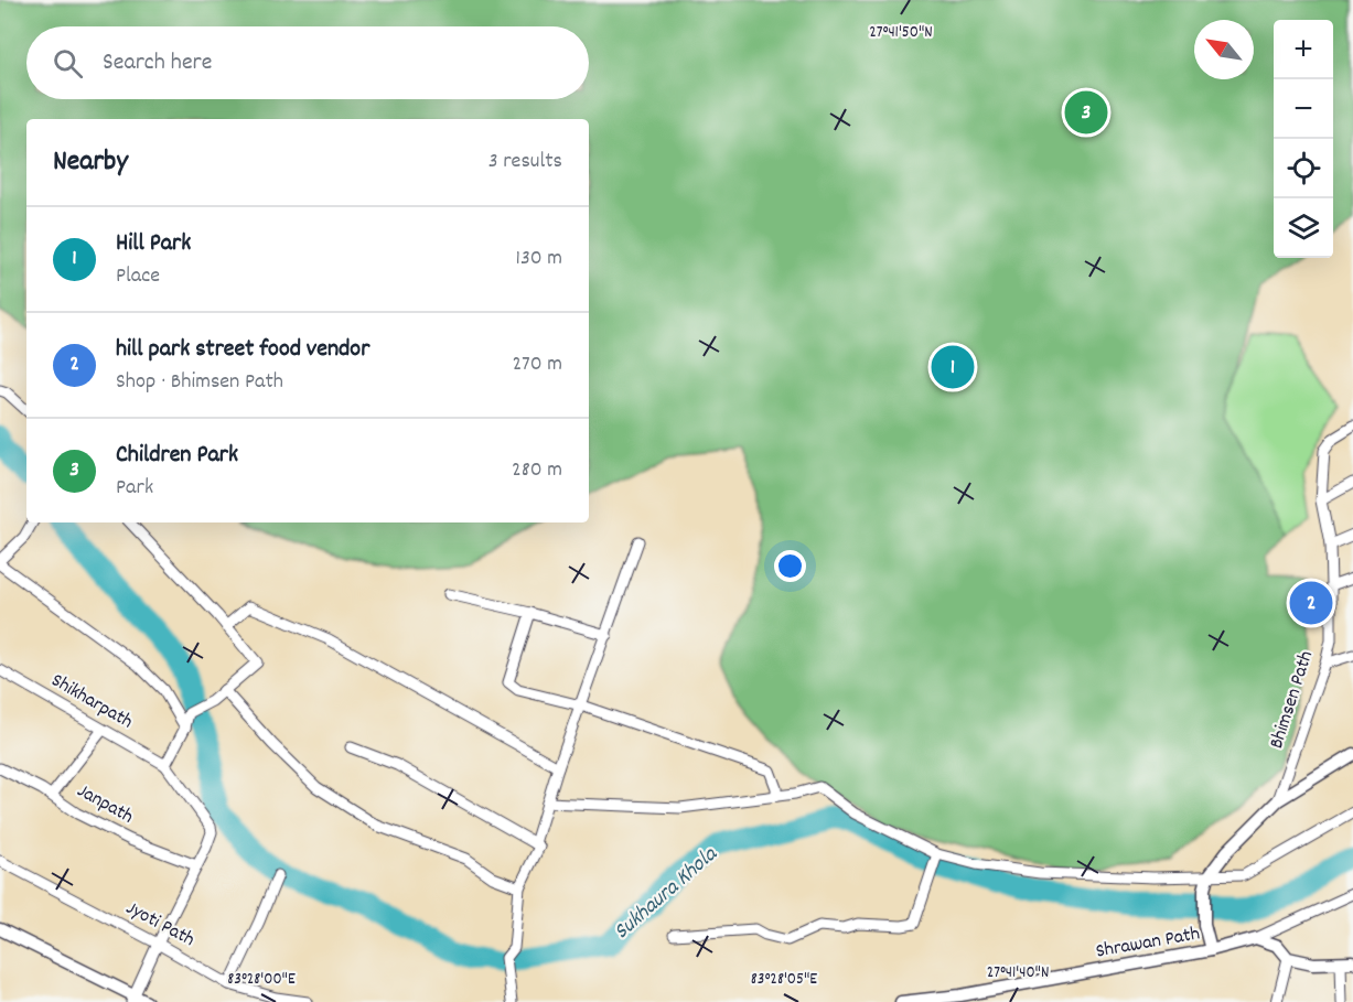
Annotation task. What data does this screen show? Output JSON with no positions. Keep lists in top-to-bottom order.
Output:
{
  "streets": {
    "street": [
      "Bhimsen Path",
      "Shikharpath",
      "Janpath",
      "Jyoti Path",
      "Shrawan Path"
    ]
  },
  "water": ["Sukhaura Khola"],
  "north": "top left",
  "page": {
    "map_buttons": ["+", "−"],
    "search": "Search here",
    "pins": ["3", "1", "2"],
    "heading": ["Nearby", "3 results"],
    "list": [
      {
        "mark": "1",
        "name": "Hill Park",
        "note": "Place",
        "value": "130 m"
      },
      {
        "mark": "2",
        "name": "hill park street food vendor",
        "note": "Shop · Bhimsen Path",
        "value": "270 m"
      },
      {
        "mark": "3",
        "name": "Children Park",
        "note": "Park",
        "value": "280 m"
      }
    ]
  },
  "coordinates": [
    "27°41'50\"N",
    "27°41'40\"N",
    "83°28'00\"E",
    "83°28'05\"E"
  ]
}
